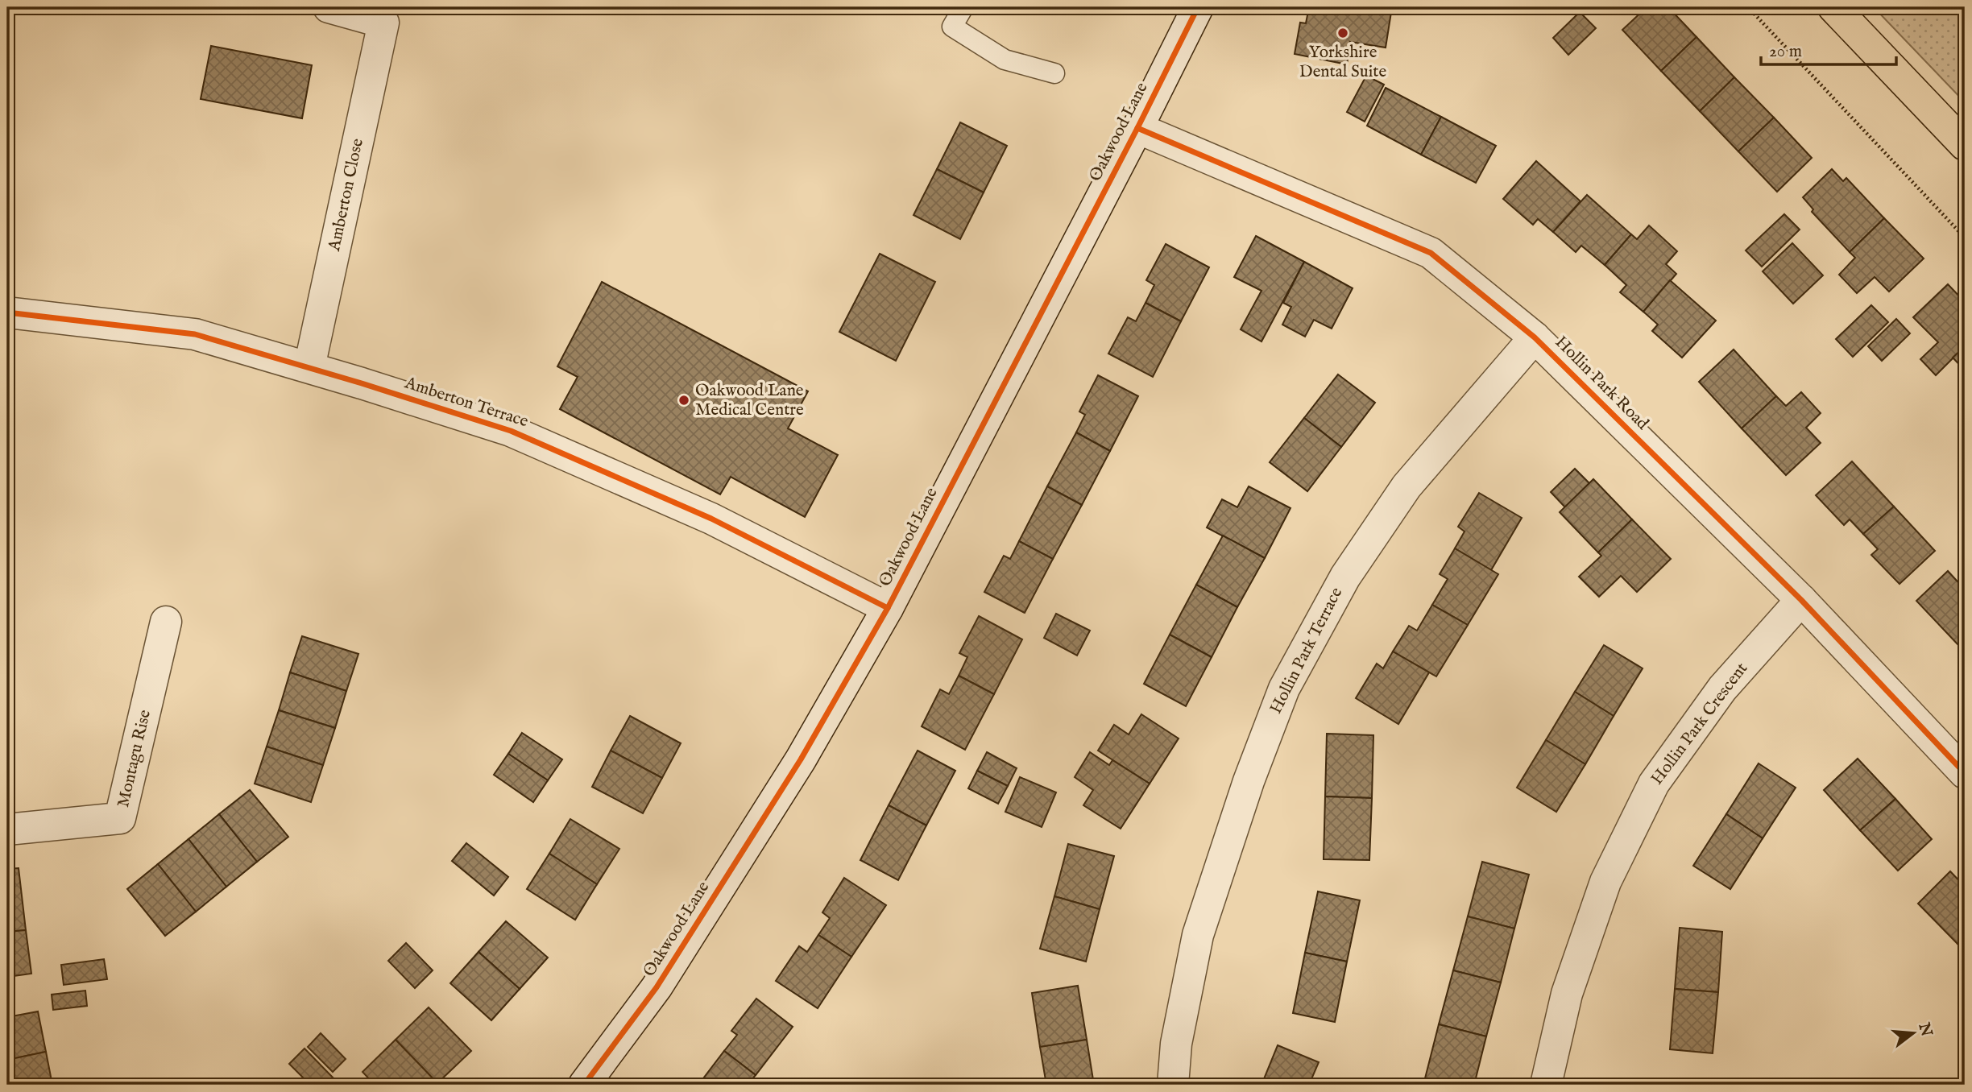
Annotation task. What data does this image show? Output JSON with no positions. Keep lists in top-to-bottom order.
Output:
{
  "streets": {
    "street": [
      "Oakwood Lane",
      "Amberton Close",
      "Hollin Park Road",
      "Amberton Terrace",
      "Hollin Park Terrace",
      "Hollin Park Crescent",
      "Montagu Rise"
    ]
  },
  "crossings": [
    ["Oakwood Lane", "Hollin Park Road"],
    ["Oakwood Lane", "Amberton Terrace"],
    ["Amberton Close", "Amberton Terrace"],
    ["Hollin Park Road", "Hollin Park Terrace"],
    ["Hollin Park Road", "Hollin Park Crescent"]
  ],
  "places": ["Yorkshire Dental Suite", "Oakwood Lane Medical Centre"],
  "scale_bar": "20 m",
  "north": "right"
}
